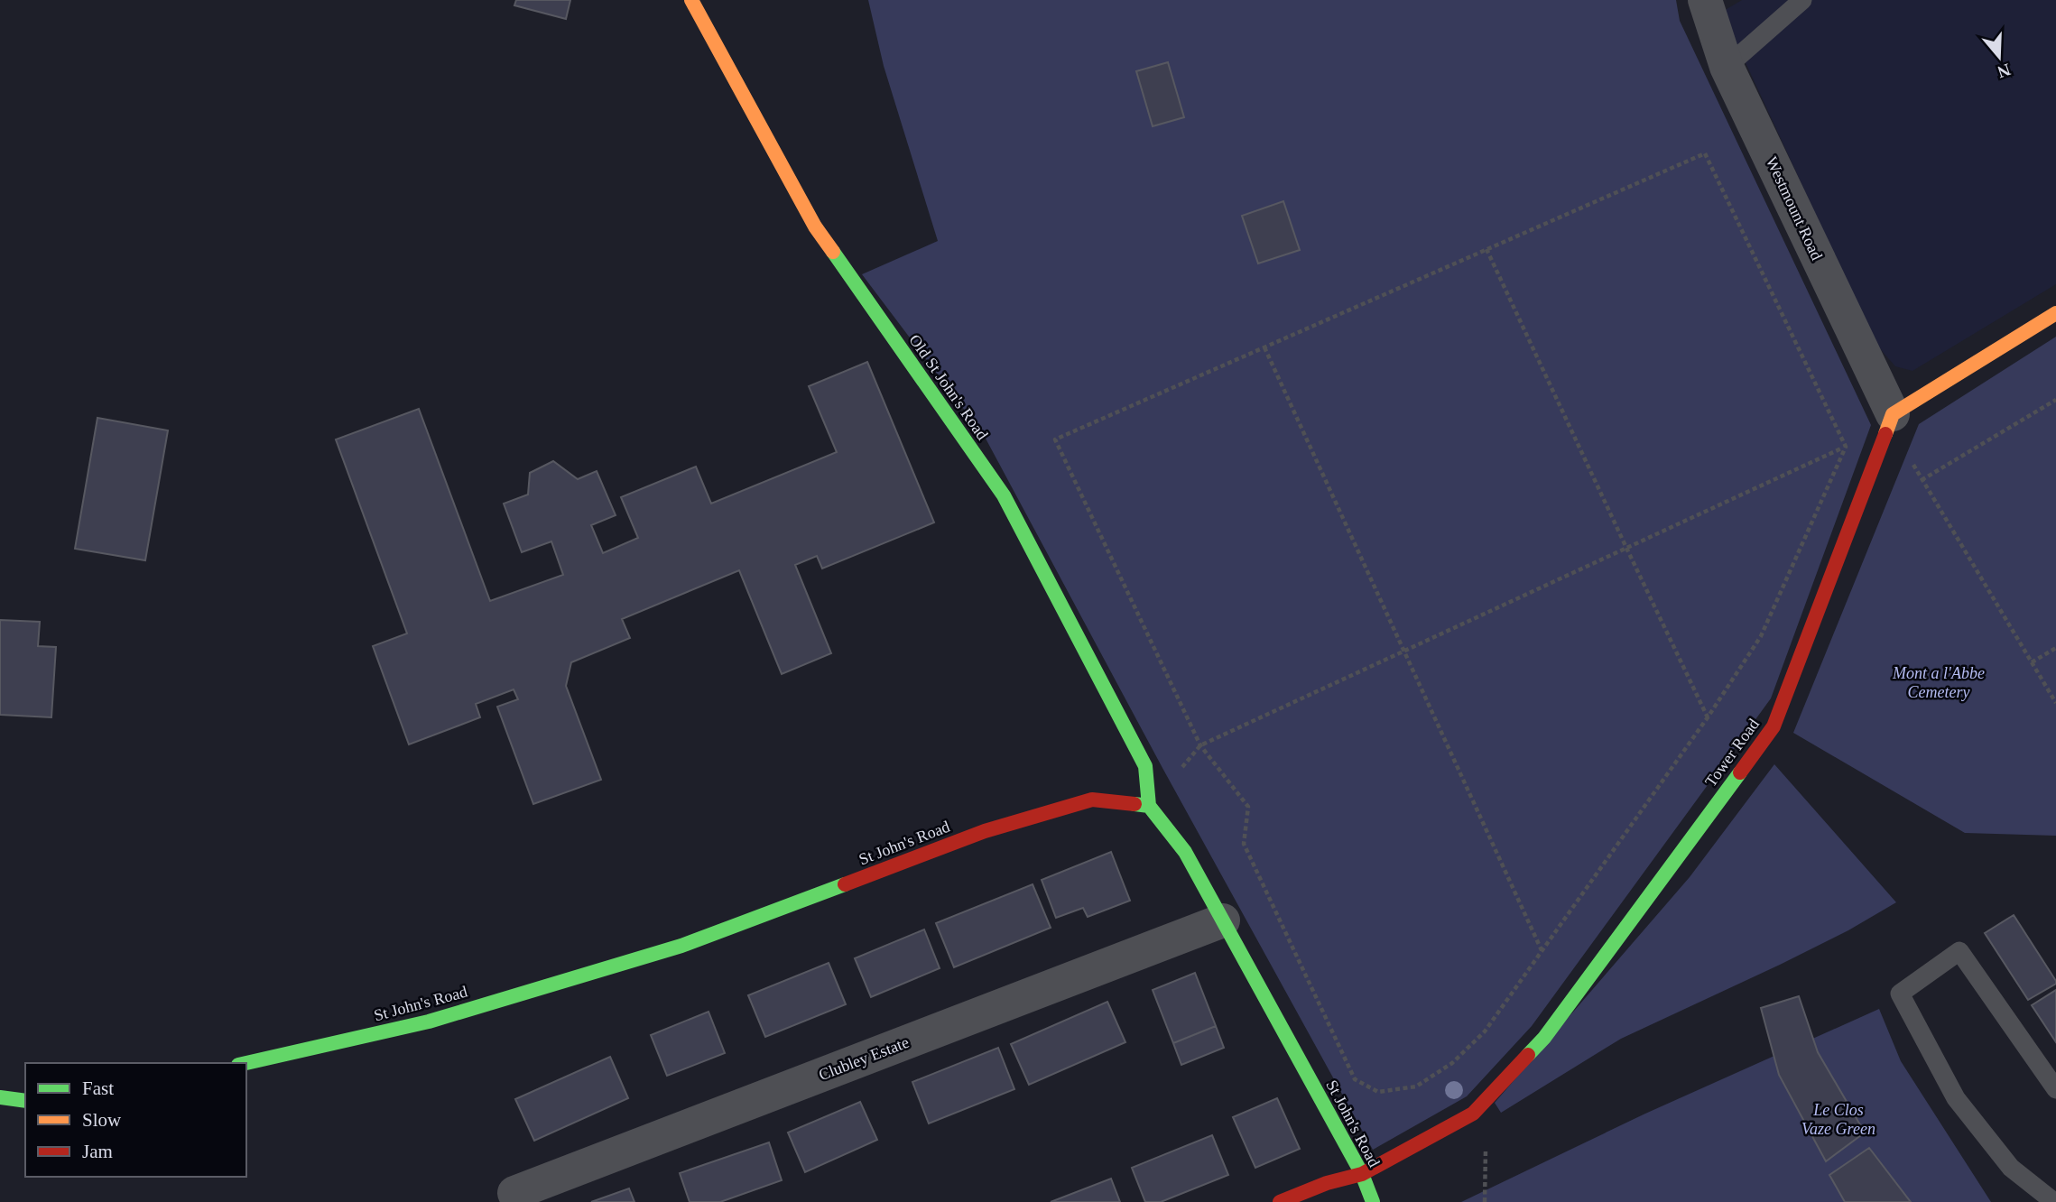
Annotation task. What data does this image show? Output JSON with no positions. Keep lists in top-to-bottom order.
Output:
{
  "streets": {
    "street": [
      "Westmount Road",
      "Old St John's Road",
      "Tower Road",
      "St John's Road",
      "Clubley Estate"
    ]
  },
  "crossings": [
    ["Westmount Road", "Tower Road"],
    ["Old St John's Road", "St John's Road"],
    ["Tower Road", "St John's Road"],
    ["St John's Road", "Clubley Estate"]
  ],
  "parks": ["Mont a l'Abbe Cemetery", "Le Clos Vaze Green"],
  "legend": ["Fast", "Slow", "Jam"],
  "north": "bottom"
}
